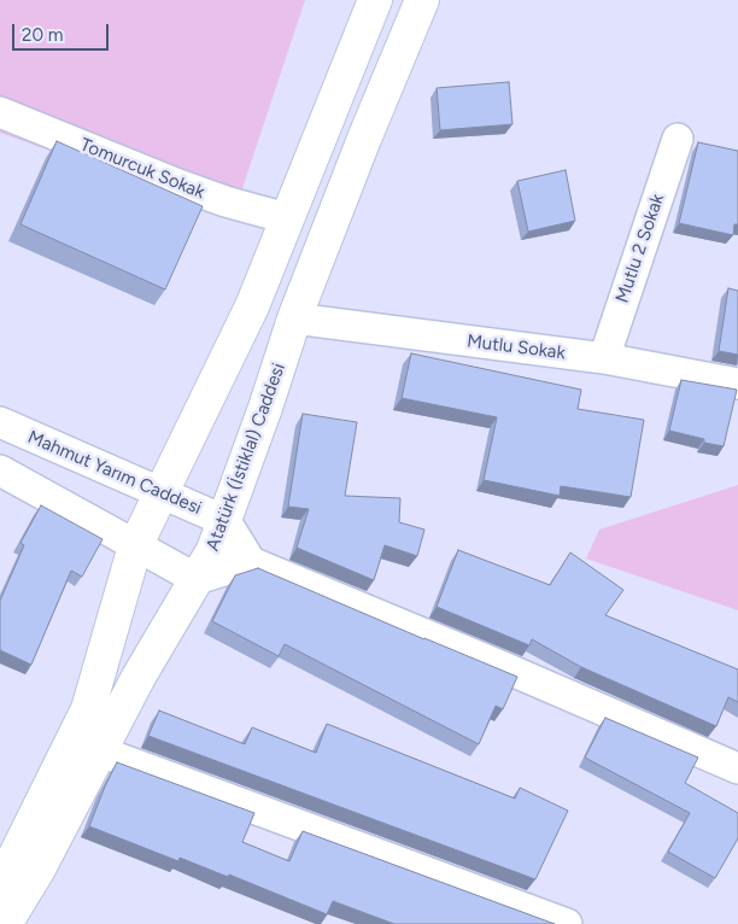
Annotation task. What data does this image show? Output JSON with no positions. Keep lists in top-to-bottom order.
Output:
{
  "streets": {
    "street": [
      "Tomurcuk Sokak",
      "Mutlu 2 Sokak",
      "Mutlu Sokak",
      "Atatürk (İstiklal) Caddesi",
      "Mahmut Yarım Caddesi"
    ]
  },
  "crossings": [
    ["Mutlu 2 Sokak", "Mutlu Sokak"],
    ["Mutlu Sokak", "Atatürk (İstiklal) Caddesi"],
    ["Atatürk (İstiklal) Caddesi", "Mahmut Yarım Caddesi"]
  ],
  "scale_bar": "20 m"
}
